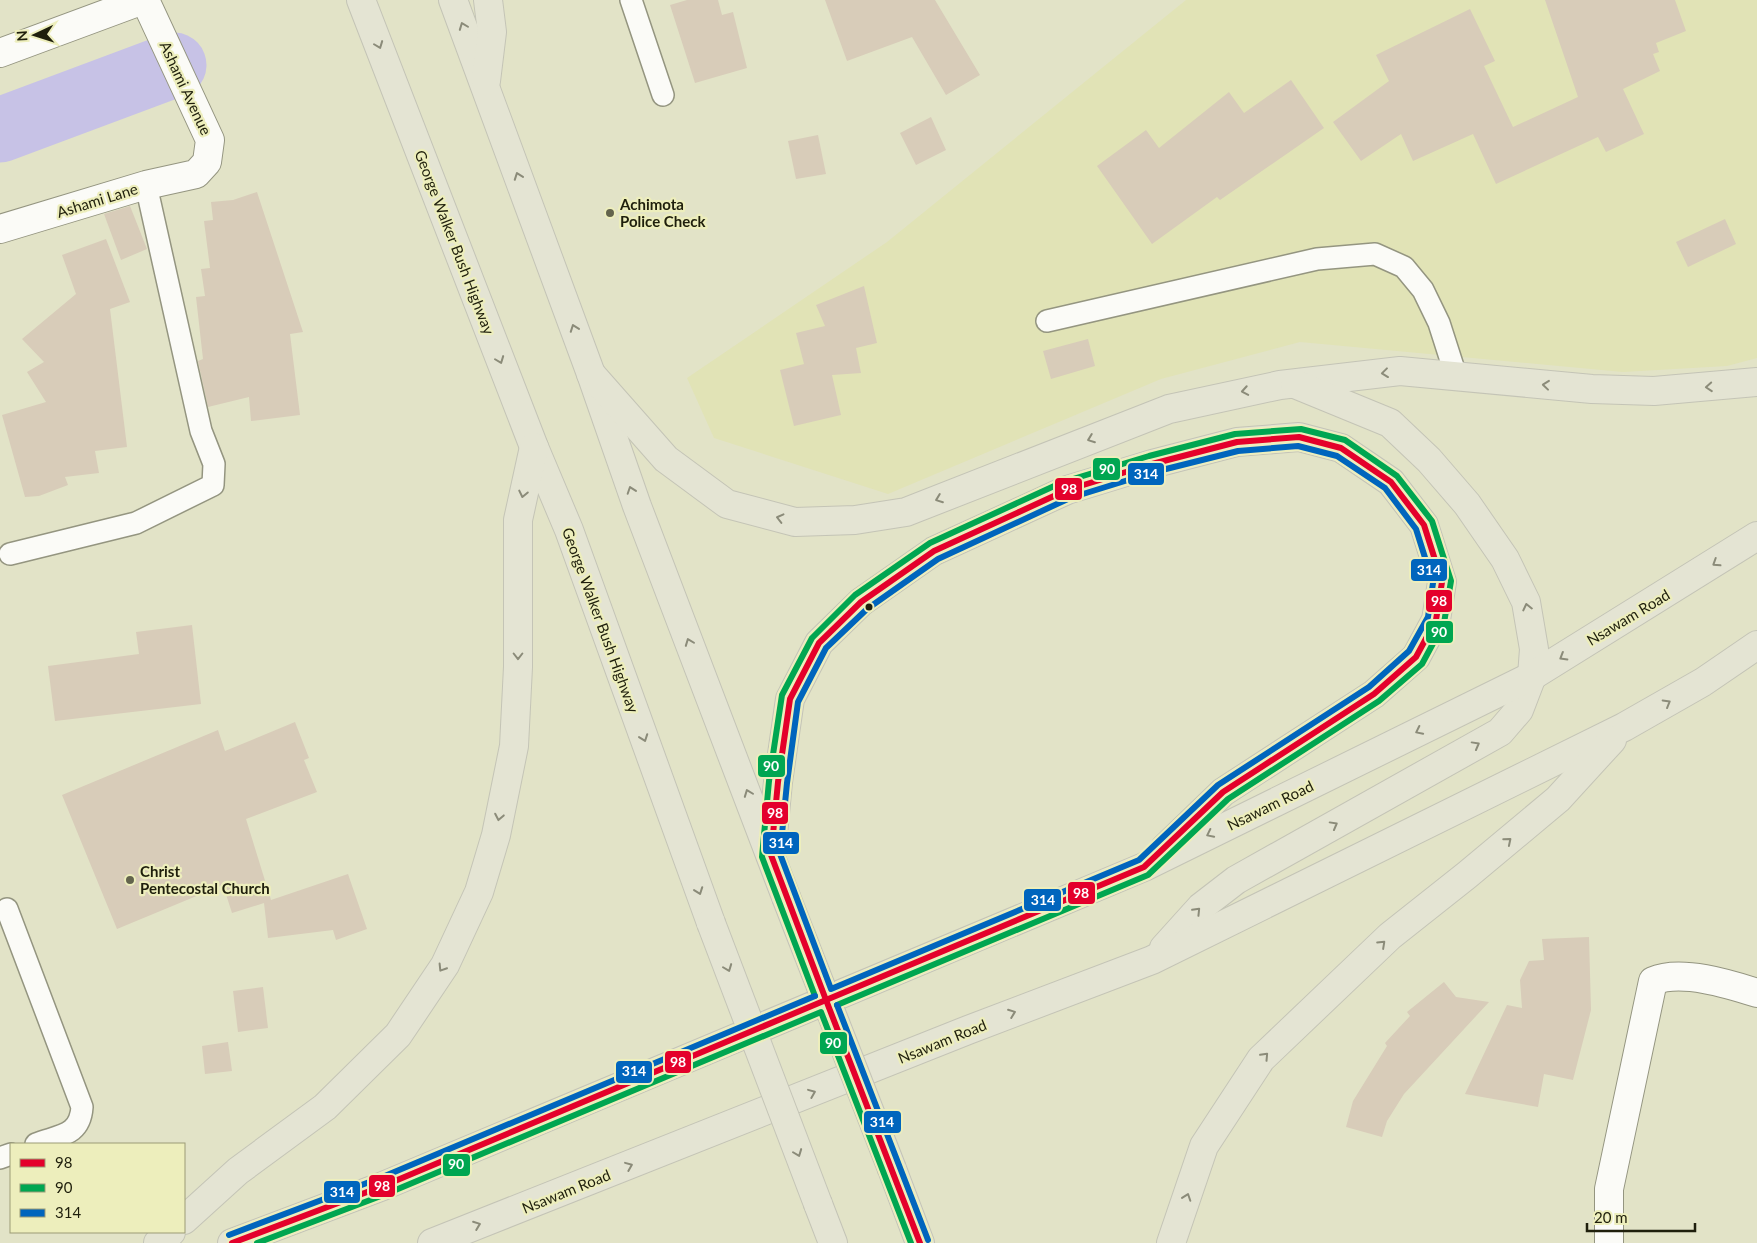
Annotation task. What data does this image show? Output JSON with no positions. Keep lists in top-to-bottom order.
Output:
{
  "streets": {
    "highway": ["George Walker Bush Highway", "Nsawam Road"],
    "street": ["Ashami Avenue", "Ashami Lane"]
  },
  "crossings": [
    ["Ashami Avenue", "Ashami Lane"]
  ],
  "places": ["Achimota Police Check", "Christ Pentecostal Church"],
  "lines": ["transit line 90", "transit line 98", "transit line 314"],
  "legend": ["98", "90", "314"],
  "scale_bar": "20 m",
  "north": "left"
}
